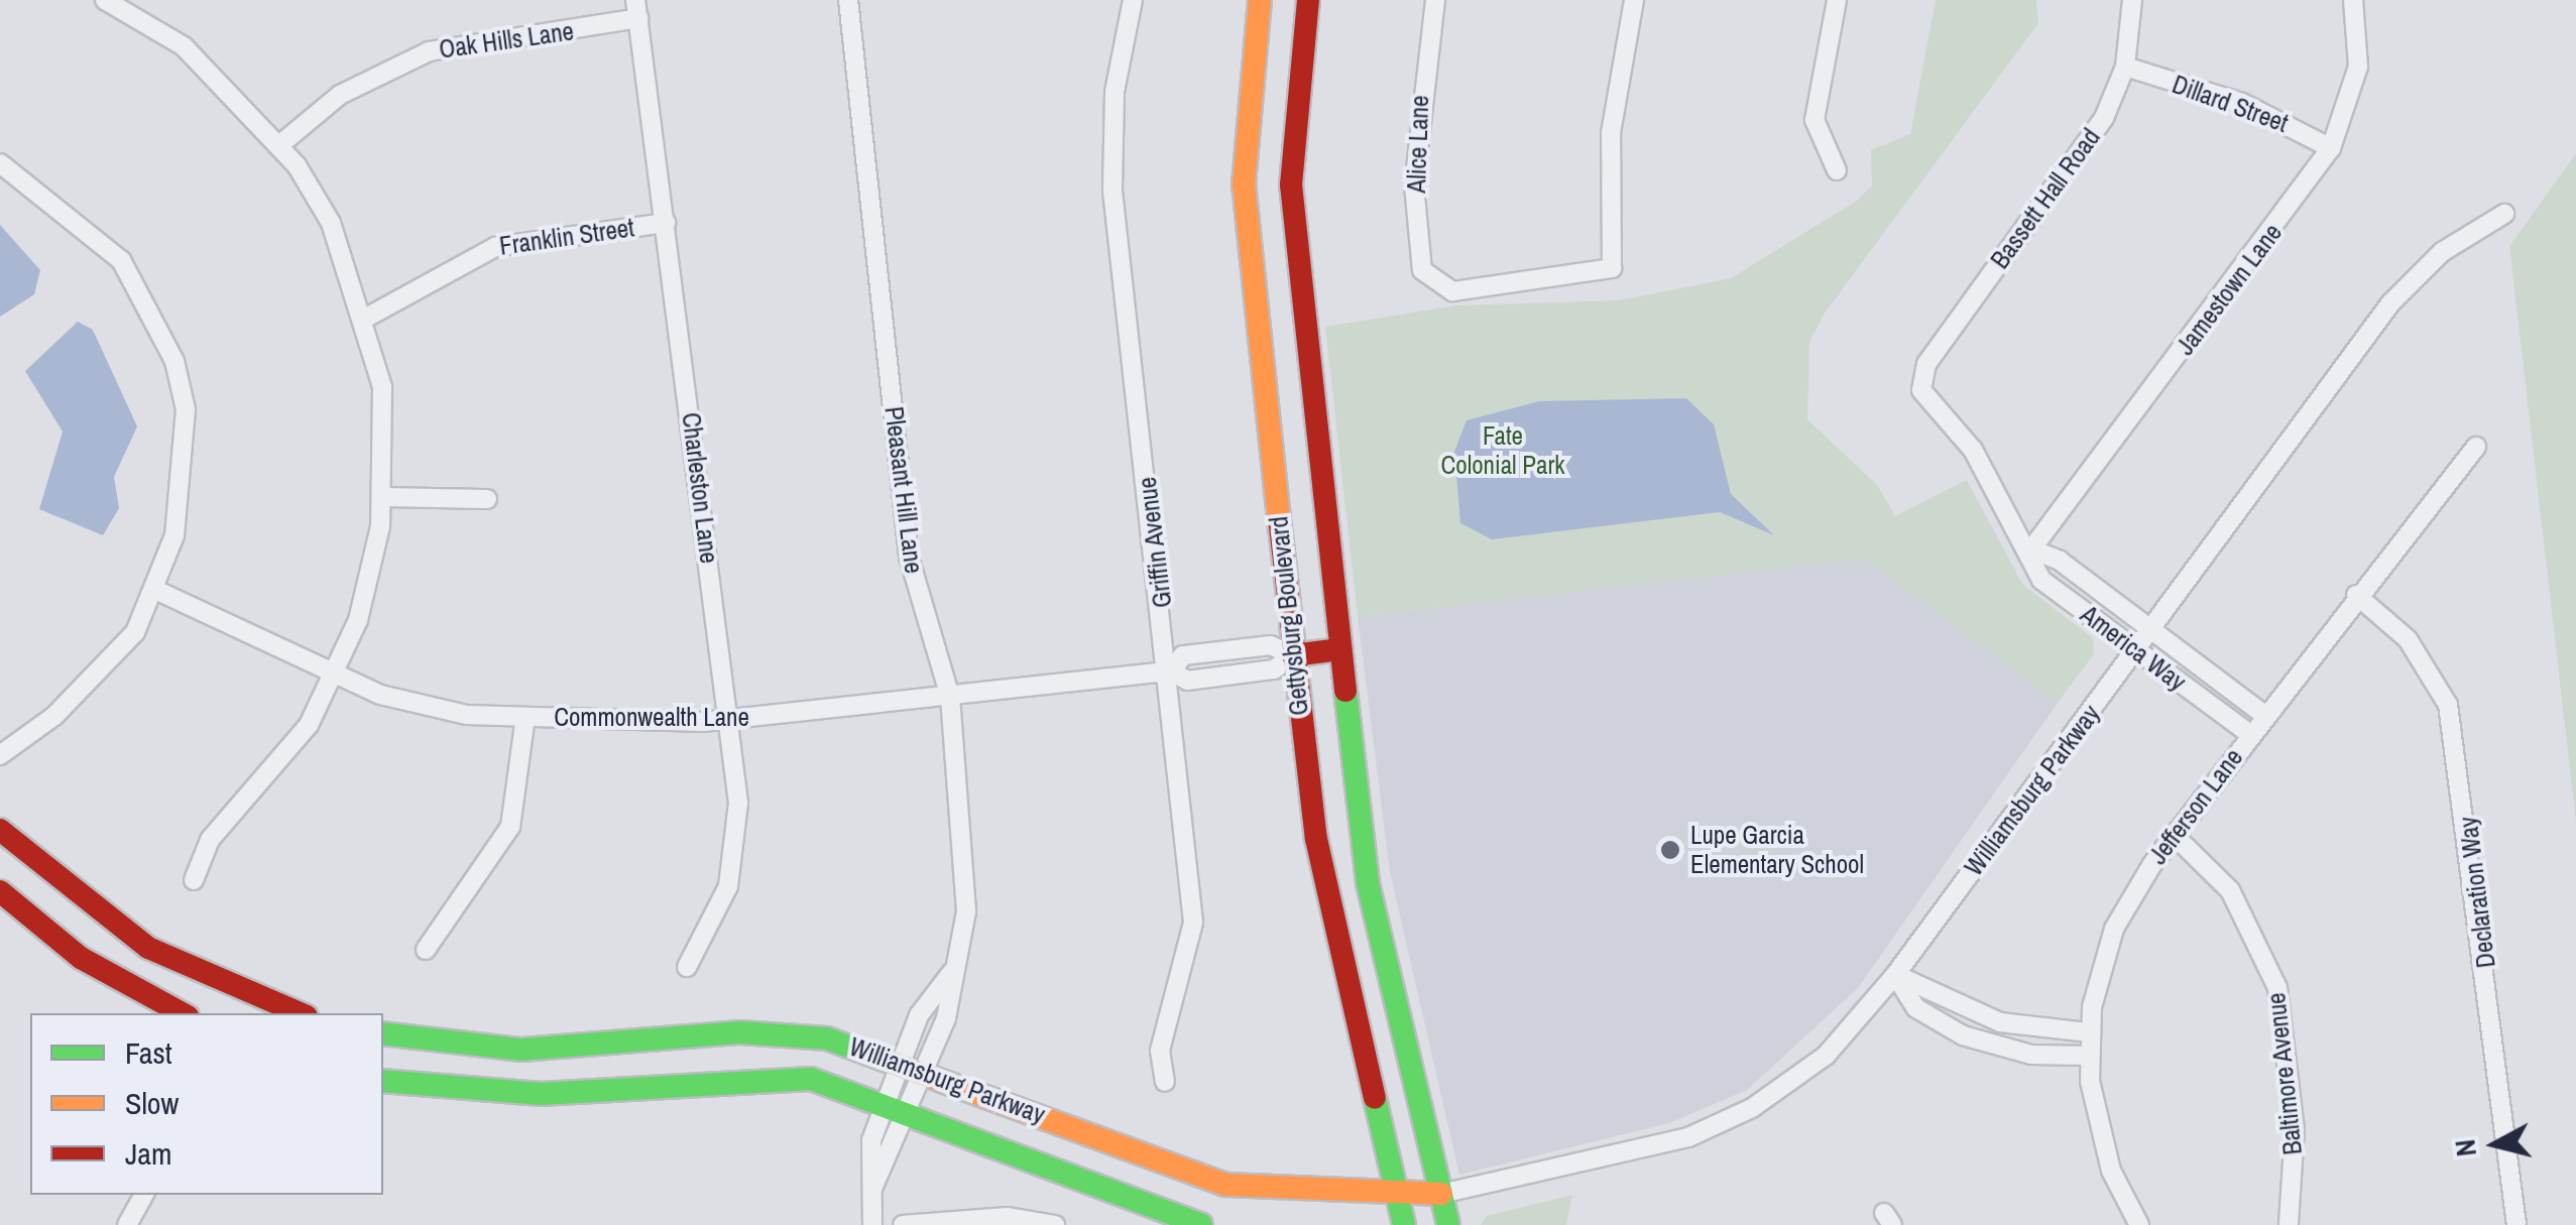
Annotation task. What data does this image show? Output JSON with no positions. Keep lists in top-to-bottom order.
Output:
{
  "streets": {
    "street": [
      "Oak Hills Lane",
      "Dillard Street",
      "Alice Lane",
      "Bassett Hall Road",
      "Franklin Street",
      "Jamestown Lane",
      "Charleston Lane",
      "Pleasant Hill Lane",
      "Griffin Avenue",
      "Gettysburg Boulevard",
      "America Way",
      "Commonwealth Lane",
      "Williamsburg Parkway",
      "Jefferson Lane",
      "Declaration Way",
      "Baltimore Avenue"
    ]
  },
  "crossings": [
    ["Oak Hills Lane", "Charleston Lane"],
    ["Dillard Street", "Bassett Hall Road"],
    ["Dillard Street", "Jamestown Lane"],
    ["Bassett Hall Road", "America Way"],
    ["Franklin Street", "Charleston Lane"],
    ["Jamestown Lane", "America Way"],
    ["Charleston Lane", "Commonwealth Lane"],
    ["Pleasant Hill Lane", "Commonwealth Lane"],
    ["Pleasant Hill Lane", "Williamsburg Parkway"],
    ["Griffin Avenue", "Commonwealth Lane"],
    ["Gettysburg Boulevard", "Commonwealth Lane"],
    ["Gettysburg Boulevard", "Williamsburg Parkway"],
    ["America Way", "Williamsburg Parkway"],
    ["America Way", "Jefferson Lane"],
    ["Jefferson Lane", "Declaration Way"],
    ["Jefferson Lane", "Baltimore Avenue"]
  ],
  "parks": ["Fate Colonial Park"],
  "places": ["Lupe Garcia Elementary School"],
  "legend": ["Fast", "Slow", "Jam"],
  "north": "left"
}
